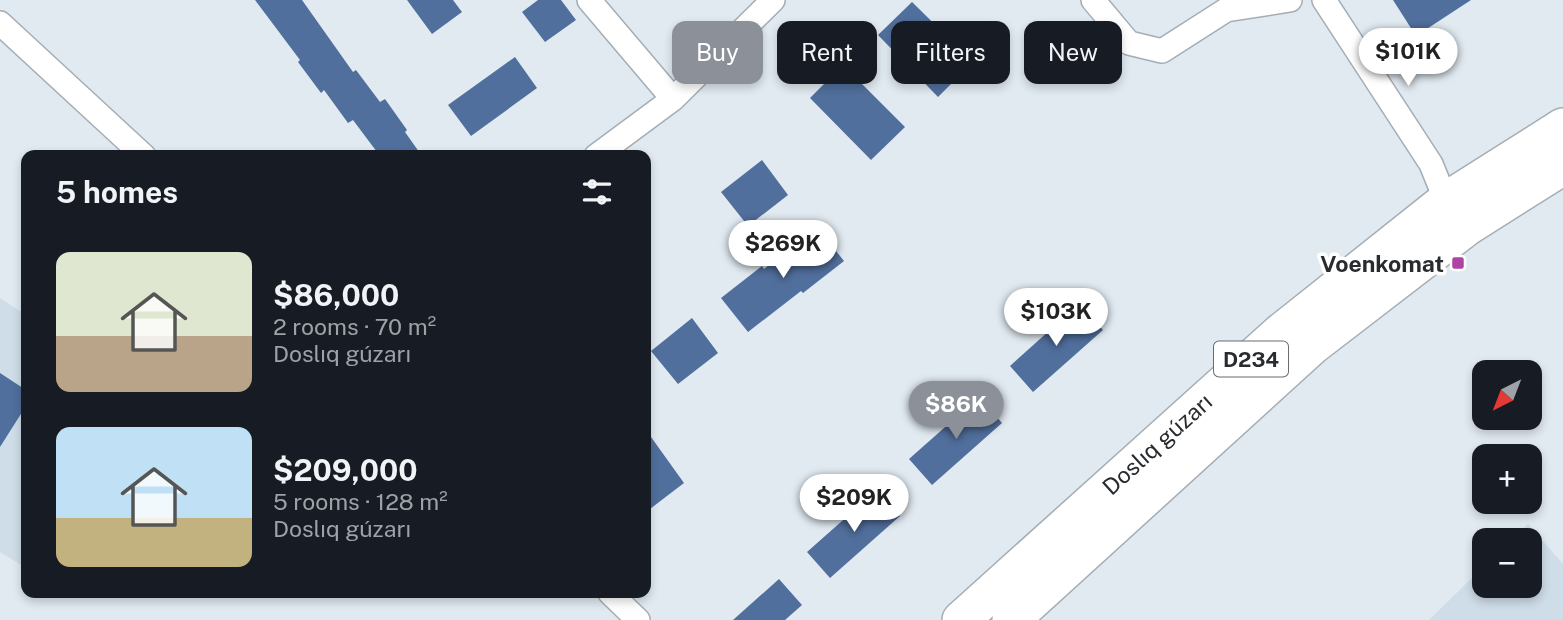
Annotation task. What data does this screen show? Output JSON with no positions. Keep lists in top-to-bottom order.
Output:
{
  "streets": {
    "main road": ["D234", "Doslıq gúzarı"]
  },
  "places": {
    "transit": ["Voenkomat"]
  },
  "north": "bottom left",
  "page": {
    "chip": [
      "Buy",
      "Rent",
      "Filters",
      "New"
    ],
    "price": [
      "$101K",
      "$269K",
      "$103K",
      "$86K",
      "$209K"
    ],
    "heading": "5 homes",
    "list": [
      {
        "name": "$86,000",
        "note": "2 rooms · 70 m² · Doslıq gúzarı"
      },
      {
        "name": "$209,000",
        "note": "5 rooms · 128 m² · Doslıq gúzarı"
      }
    ],
    "map_buttons": ["+", "−"]
  }
}
